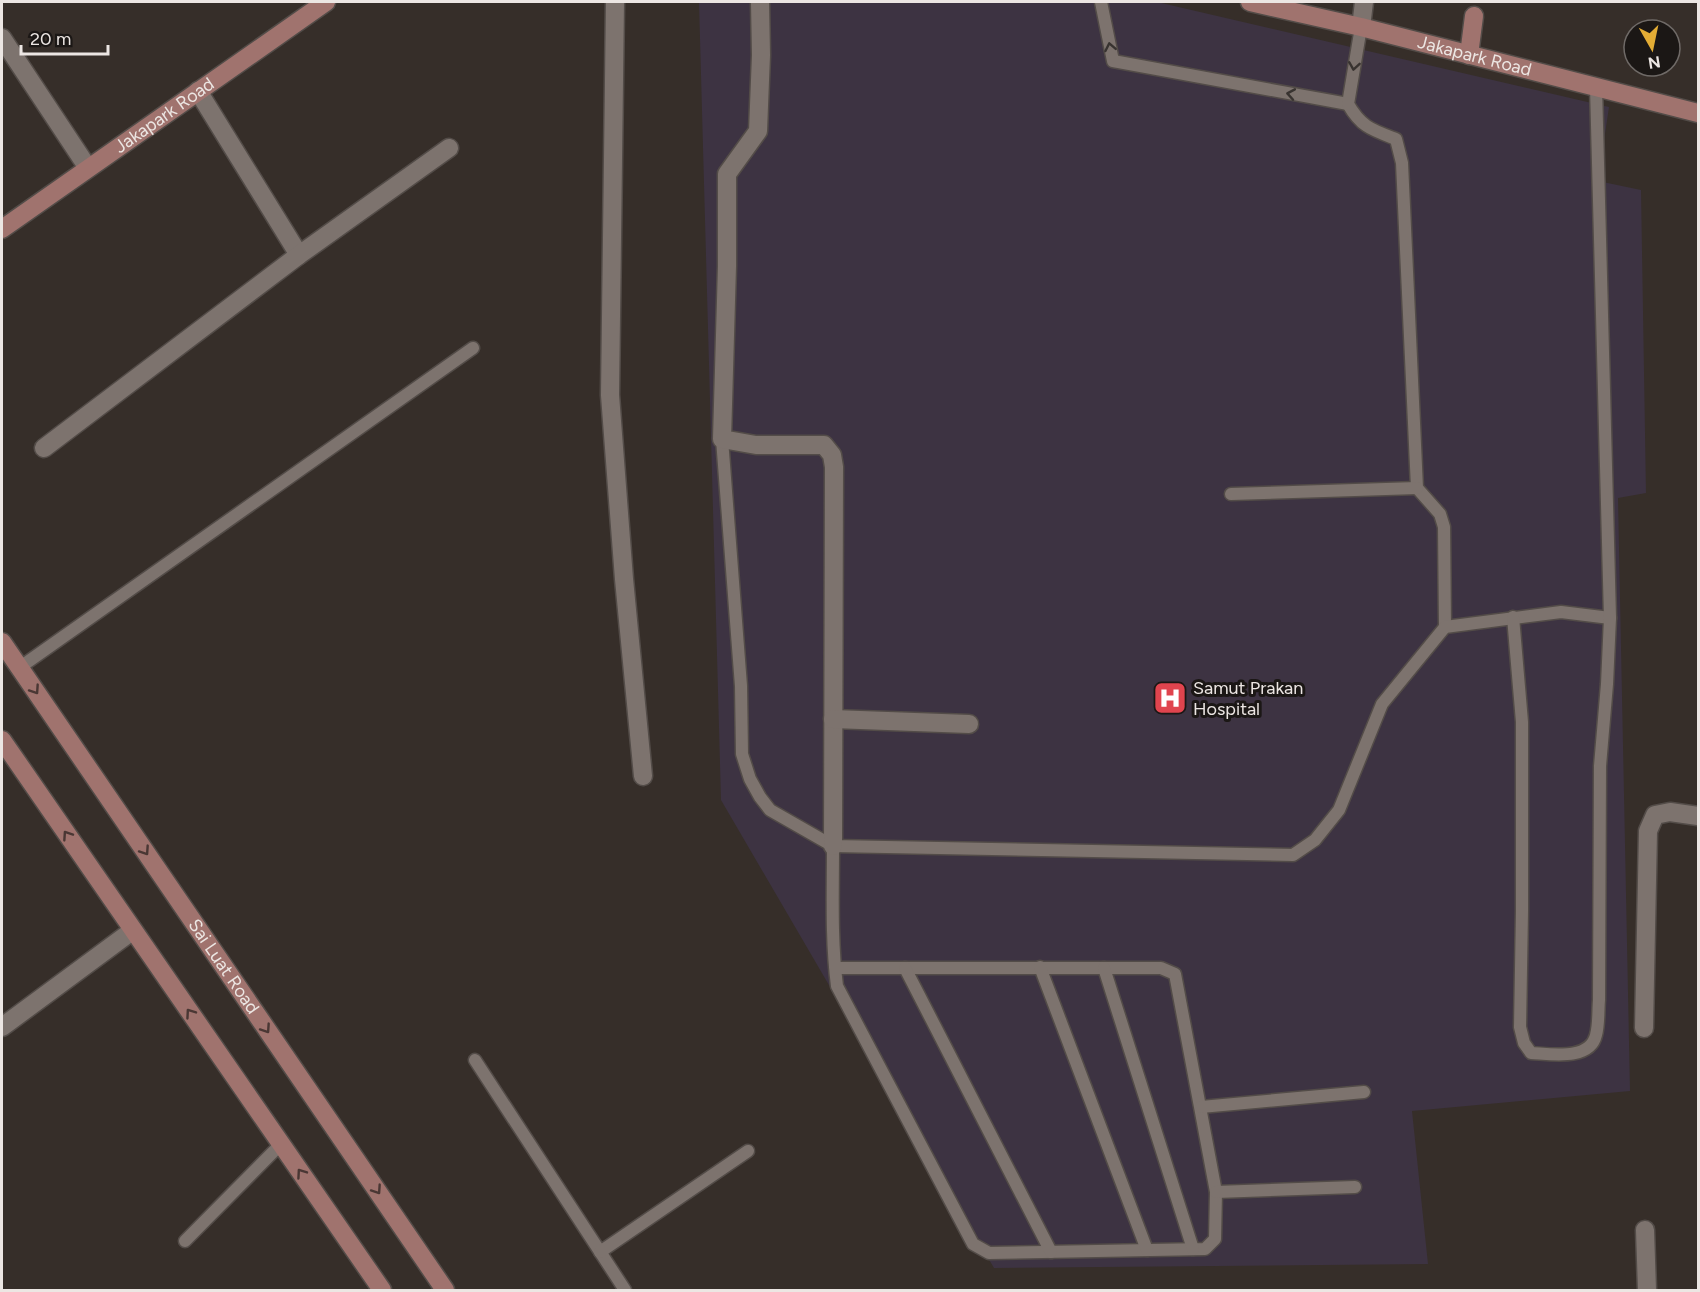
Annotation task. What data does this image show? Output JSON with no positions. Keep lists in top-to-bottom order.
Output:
{
  "streets": {
    "main road": ["Jakapark Road", "Sai Luat Road"]
  },
  "places": {
    "hospital": ["Samut Prakan Hospital"]
  },
  "scale_bar": "20 m",
  "north": "bottom"
}
